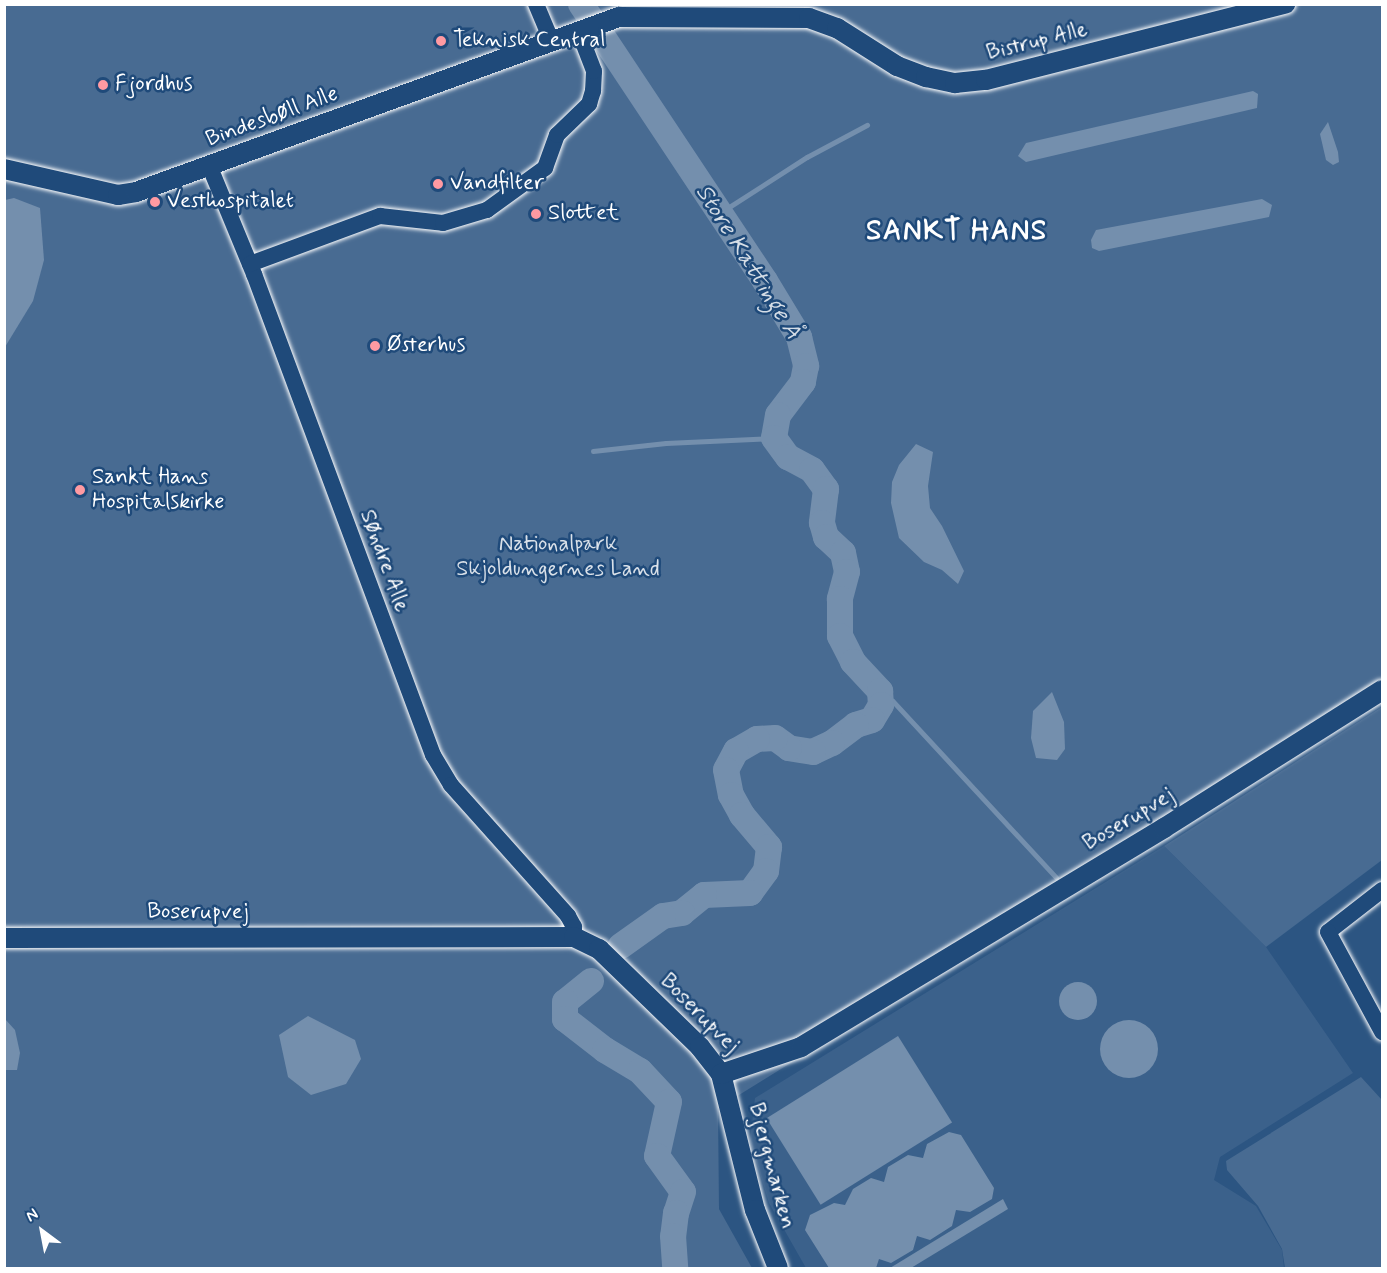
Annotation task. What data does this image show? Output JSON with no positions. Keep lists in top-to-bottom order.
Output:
{
  "streets": {
    "street": [
      "Bistrup Alle",
      "Bindesbøll Alle",
      "Søndre Alle",
      "Boserupvej",
      "Bjergmarken"
    ]
  },
  "crossings": [
    ["Bistrup Alle", "Bindesbøll Alle"],
    ["Bindesbøll Alle", "Søndre Alle"],
    ["Søndre Alle", "Boserupvej"],
    ["Boserupvej", "Bjergmarken"]
  ],
  "districts": ["SANKT HANS"],
  "water": ["Store Kattinge Å"],
  "parks": ["Nationalpark Skjoldungernes Land"],
  "places": [
    "Teknisk Central",
    "Fjordhus",
    "Vandfilter",
    "Vesthospitalet",
    "Slottet",
    "Østerhus",
    "Sankt Hans Hospitalskirke"
  ],
  "north": "top left"
}
